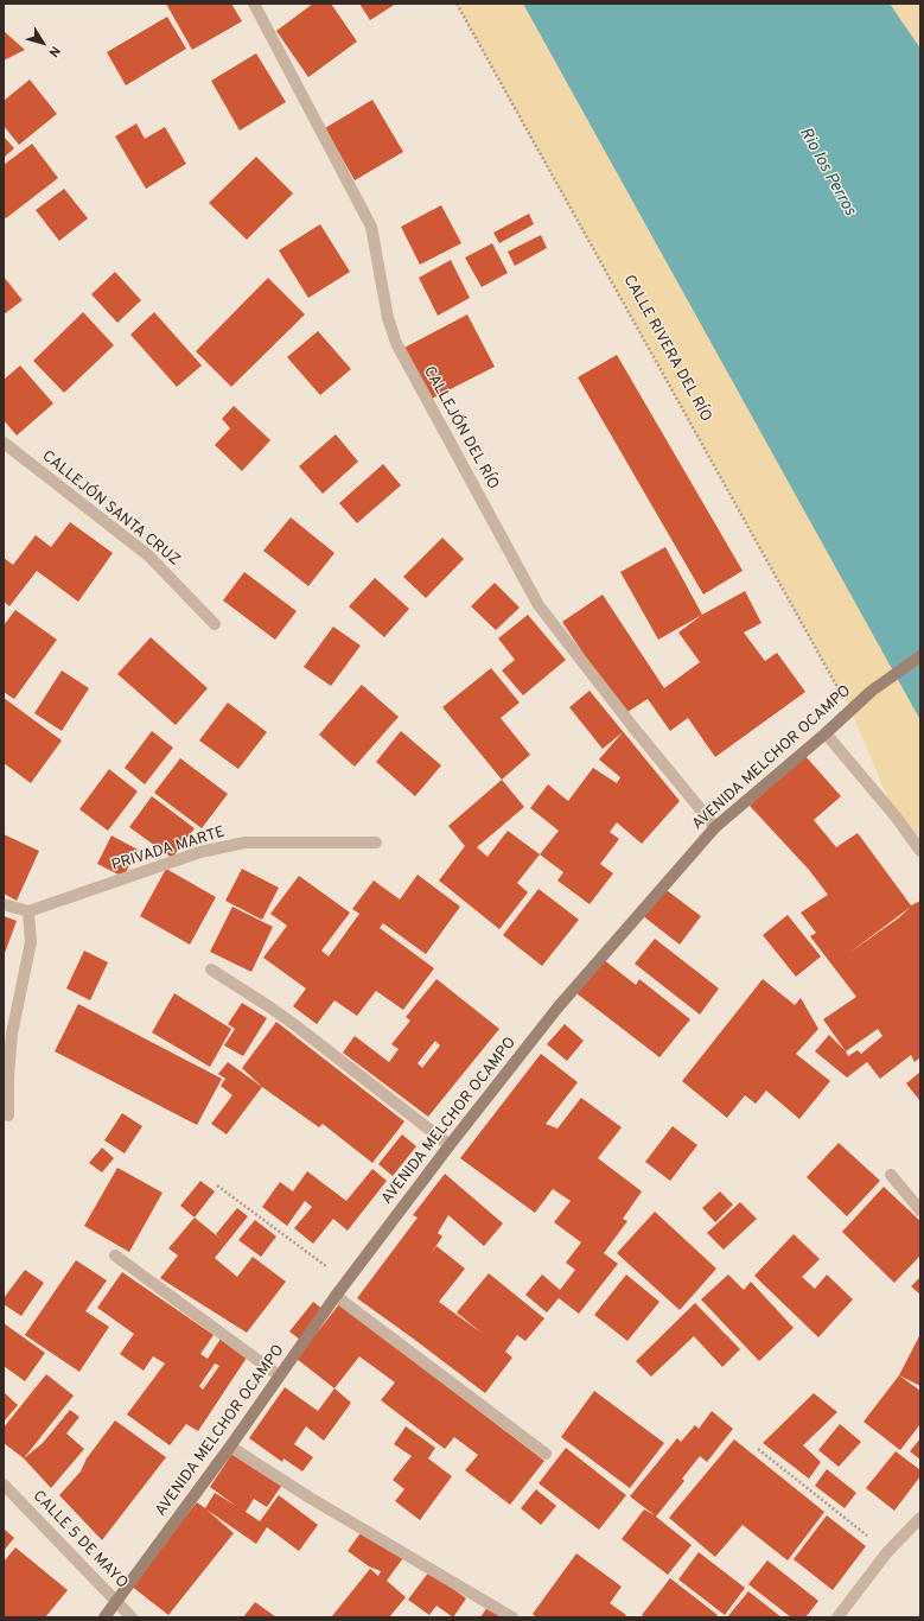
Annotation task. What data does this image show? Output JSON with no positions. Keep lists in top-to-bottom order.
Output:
{
  "streets": {
    "main road": ["AVENIDA MELCHOR OCAMPO"],
    "street": [
      "CALLEJÓN DEL RÍO",
      "CALLEJÓN SANTA CRUZ",
      "PRIVADA MARTE",
      "CALLE 5 DE MAYO"
    ],
    "path": ["CALLE RIVERA DEL RÍO"]
  },
  "crossings": [
    ["CALLE RIVERA DEL RÍO", "AVENIDA MELCHOR OCAMPO"],
    ["CALLEJÓN DEL RÍO", "AVENIDA MELCHOR OCAMPO"],
    ["AVENIDA MELCHOR OCAMPO", "CALLE 5 DE MAYO"]
  ],
  "water": ["Rio los Perros"],
  "north": "bottom right"
}
